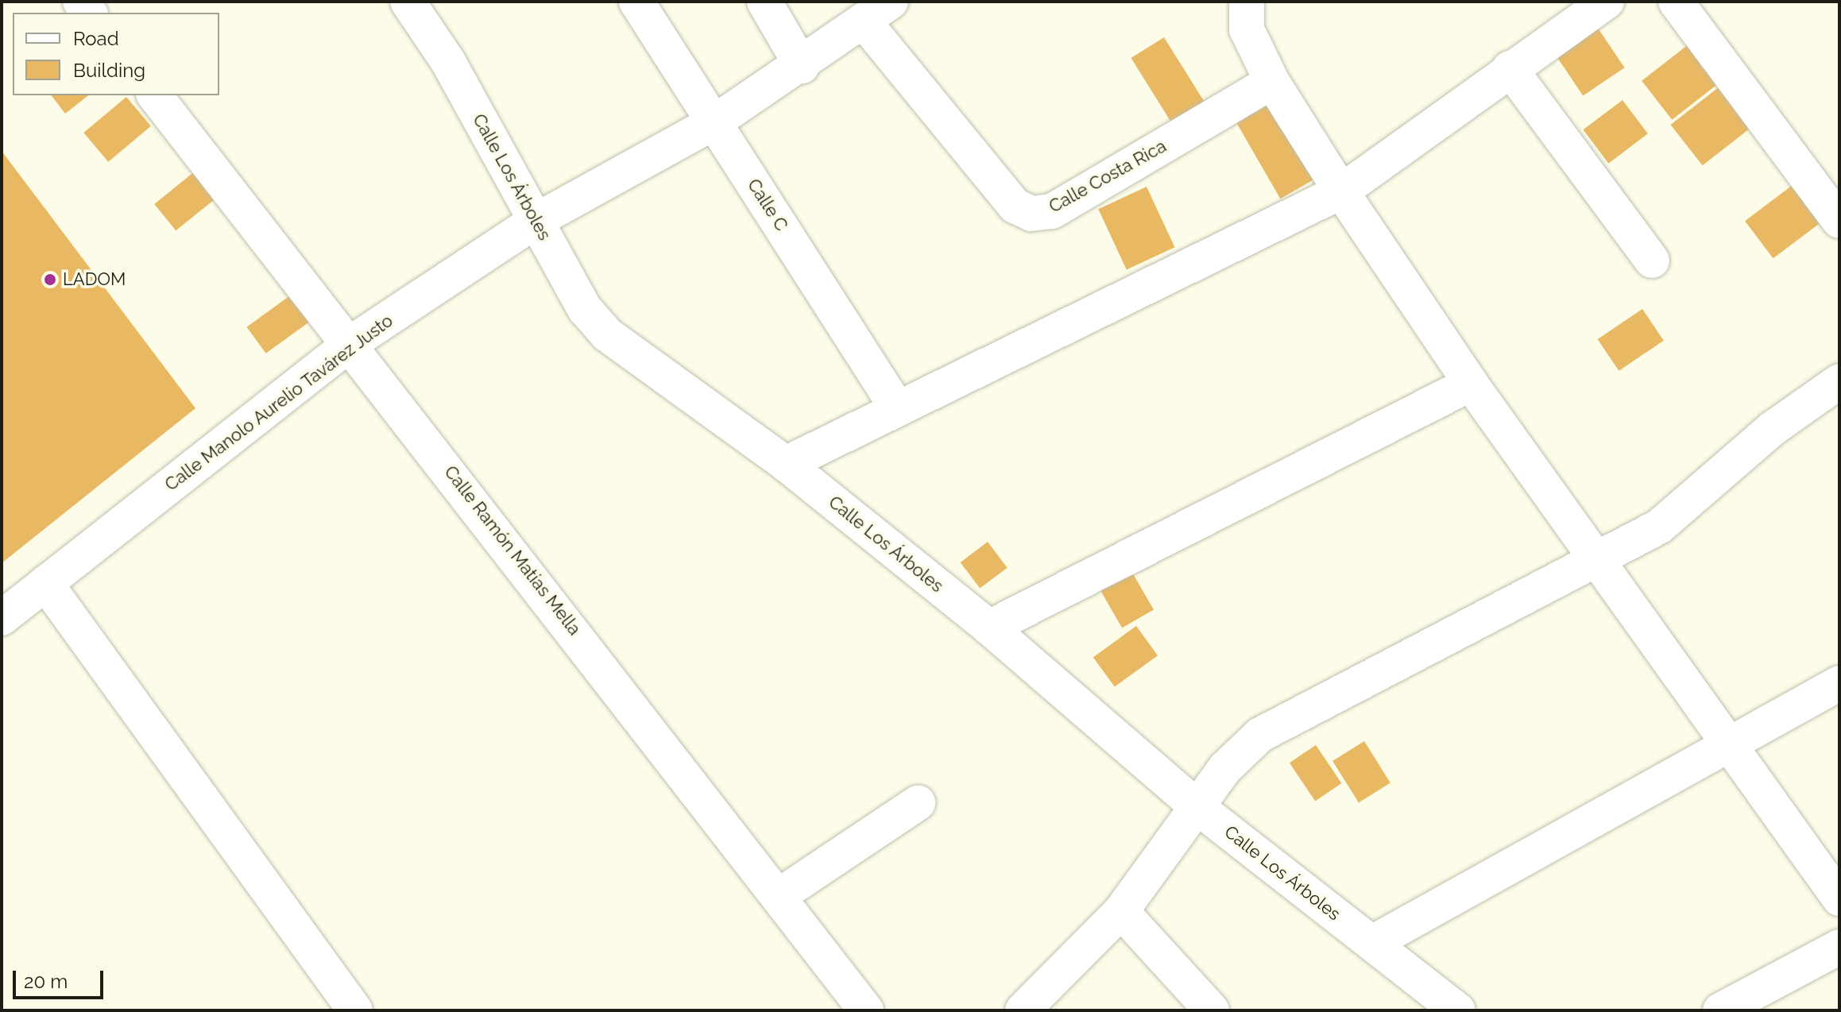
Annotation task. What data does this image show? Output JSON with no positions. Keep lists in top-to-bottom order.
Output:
{
  "streets": {
    "street": [
      "Calle Costa Rica",
      "Calle Los Árboles",
      "Calle C",
      "Calle Manolo Aurelio Tavárez Justo",
      "Calle Ramón Matías Mella"
    ]
  },
  "crossings": [
    ["Calle Costa Rica", "Calle Manolo Aurelio Tavárez Justo"],
    ["Calle Los Árboles", "Calle Manolo Aurelio Tavárez Justo"],
    ["Calle C", "Calle Manolo Aurelio Tavárez Justo"],
    ["Calle Manolo Aurelio Tavárez Justo", "Calle Ramón Matías Mella"]
  ],
  "places": ["LADOM"],
  "legend": ["Road", "Building"],
  "scale_bar": "20 m"
}
